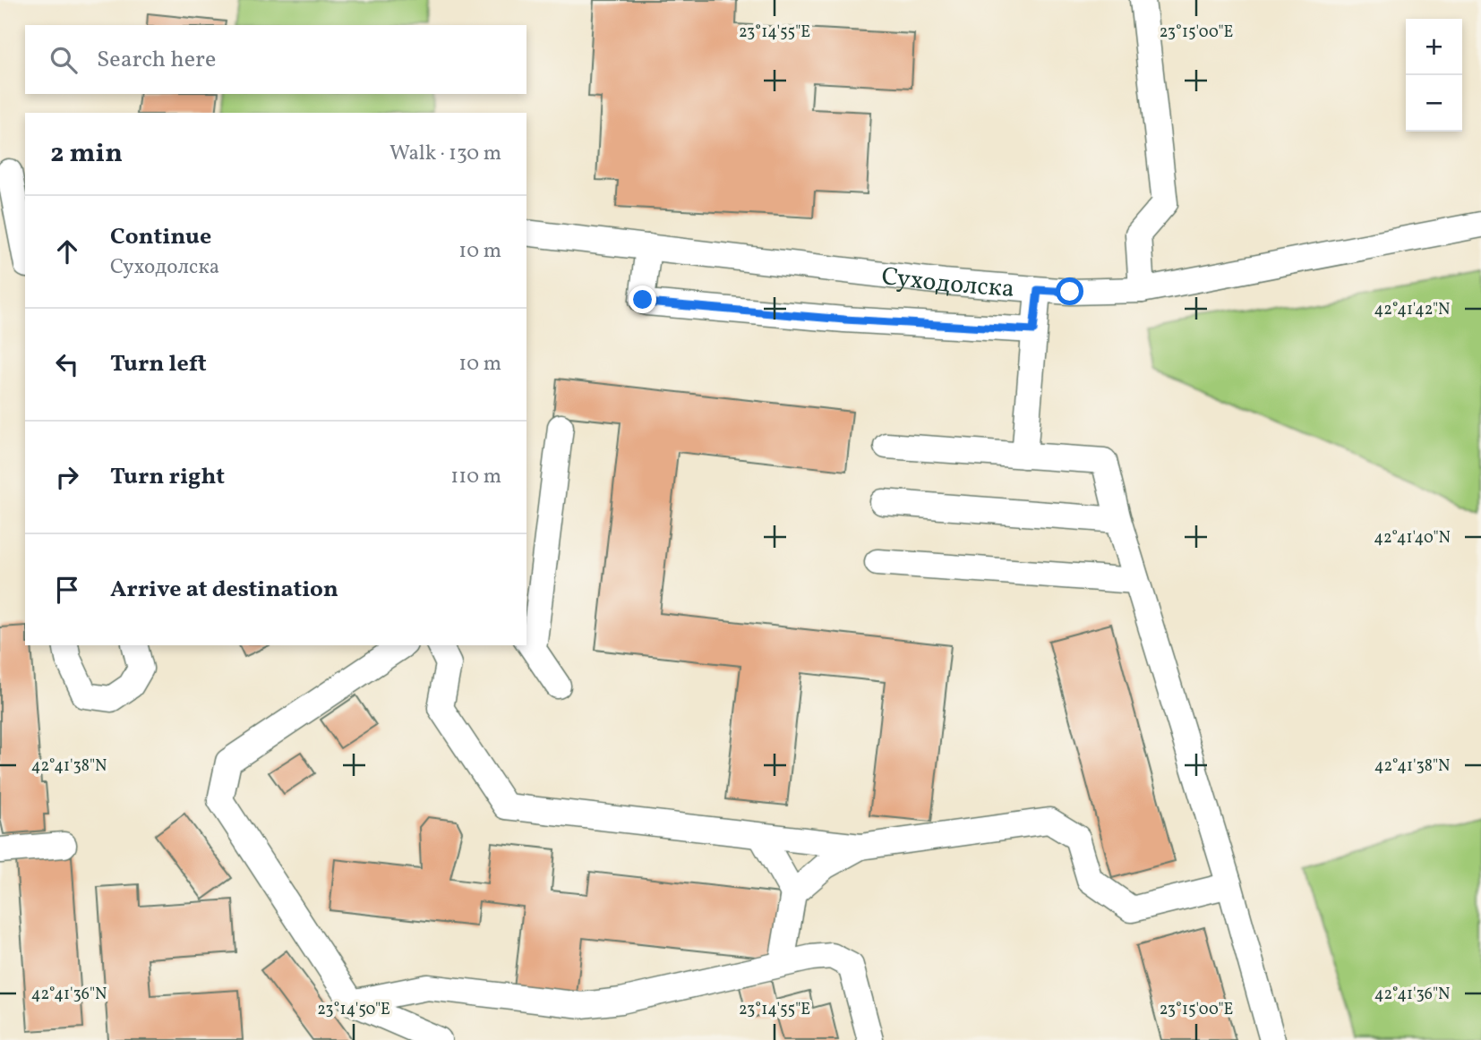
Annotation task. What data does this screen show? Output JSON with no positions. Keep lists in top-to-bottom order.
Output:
{
  "streets": {
    "street": ["Суходолска"]
  },
  "page": {
    "map_buttons": ["+", "−"],
    "search": "Search here",
    "heading": ["2 min", "Walk · 130 m"],
    "list": [
      ["Continue", "Суходолска", "10 m"],
      ["Turn left", "10 m"],
      ["Turn right", "110 m"],
      "Arrive at destination"
    ]
  },
  "coordinates": [
    "23°14'55\"E",
    "23°15'00\"E",
    "42°41'42\"N",
    "42°41'40\"N",
    "42°41'38\"N",
    "42°41'36\"N",
    "23°14'50\"E"
  ]
}
